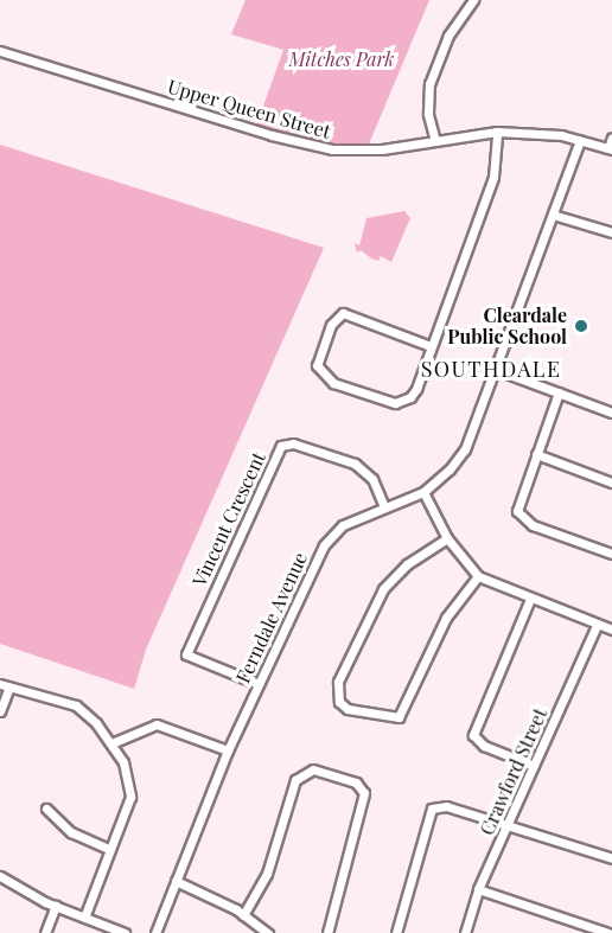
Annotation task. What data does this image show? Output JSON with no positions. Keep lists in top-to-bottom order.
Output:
{
  "streets": {
    "street": [
      "Upper Queen Street",
      "Vincent Crescent",
      "Ferndale Avenue",
      "Crawford Street"
    ]
  },
  "crossings": [
    ["Upper Queen Street", "Ferndale Avenue"],
    ["Vincent Crescent", "Ferndale Avenue"]
  ],
  "districts": ["SOUTHDALE"],
  "parks": ["Mitches Park"],
  "places": ["Cleardale Public School"]
}
